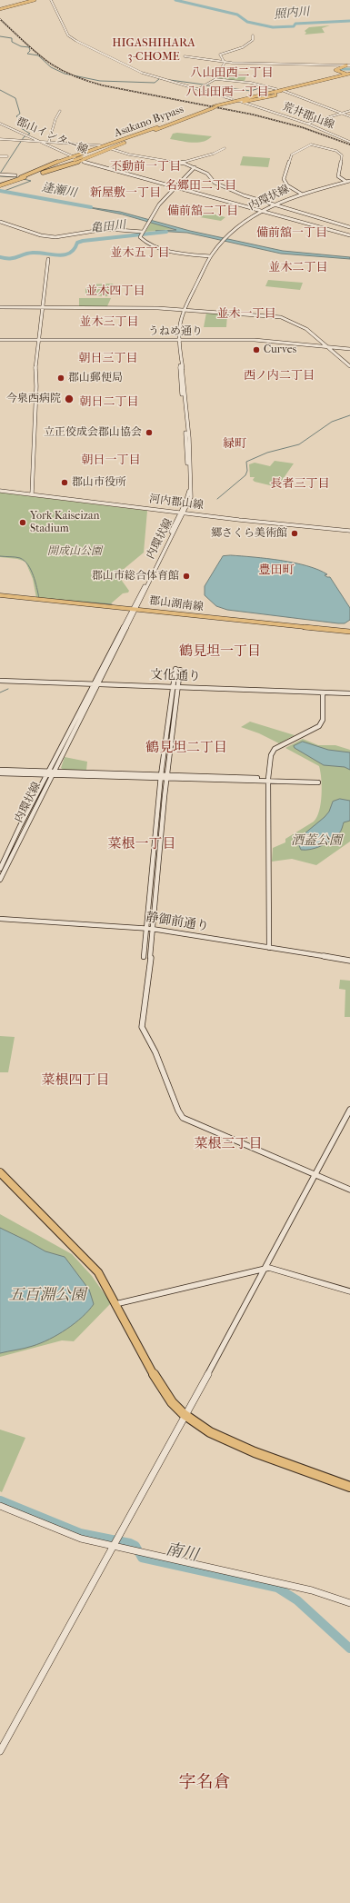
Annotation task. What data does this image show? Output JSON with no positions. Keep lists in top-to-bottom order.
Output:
{
  "streets": {
    "highway": ["Asakano Bypass"],
    "main road": ["郡山湖南線"],
    "street": [
      "荒井郡山線",
      "内環状線",
      "うねめ通り",
      "河内郡山線",
      "文化通り",
      "静御前通り"
    ]
  },
  "crossings": [
    ["内環状線", "うねめ通り"],
    ["内環状線", "河内郡山線"],
    ["内環状線", "郡山湖南線"],
    ["内環状線", "文化通り"]
  ],
  "districts": [
    "HIGASHIHARA 3-CHOME",
    "八山田西二丁目",
    "八山田西一丁目",
    "不動前一丁目",
    "名郷田二丁目",
    "新屋敷一丁目",
    "備前舘二丁目",
    "備前舘一丁目",
    "並木五丁目",
    "並木二丁目",
    "並木四丁目",
    "並木一丁目",
    "並木三丁目",
    "朝日三丁目",
    "西ノ内二丁目",
    "朝日二丁目",
    "緑町",
    "朝日一丁目",
    "長者三丁目",
    "豊田町",
    "鶴見坦一丁目",
    "鶴見坦二丁目",
    "菜根一丁目",
    "菜根四丁目",
    "菜根三丁目",
    "字名倉"
  ],
  "water": [
    "照内川",
    "逢瀬川",
    "亀田川",
    "南川"
  ],
  "parks": ["開成山公園", "酒蓋公園", "五百淵公園"],
  "places": [
    "Curves",
    "郡山郵便局",
    "今泉西病院",
    "立正佼成会郡山協会",
    "郡山市役所",
    "York Kaiseizan Stadium",
    "郷さくら美術館",
    "郡山市総合体育館"
  ]
}
